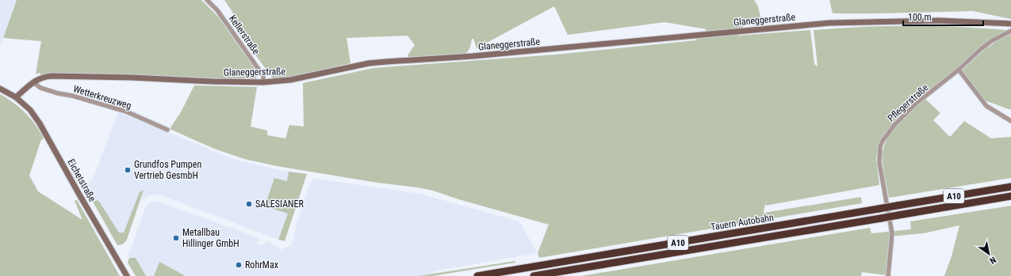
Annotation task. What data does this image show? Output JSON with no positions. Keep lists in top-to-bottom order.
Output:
{
  "streets": {
    "highway": ["A10", "Tauern Autobahn"],
    "street": [
      "Glaneggerstraße",
      "Kellerstraße",
      "Wetterkreuzweg",
      "Pflegerstraße",
      "Eichetstraße"
    ]
  },
  "crossings": [
    ["Glaneggerstraße", "Kellerstraße"],
    ["Glaneggerstraße", "Wetterkreuzweg"],
    ["Glaneggerstraße", "Eichetstraße"]
  ],
  "places": [
    "Grundfos Pumpen Vertrieb GesmbH",
    "SALESIANER",
    "Metallbau Hillinger GmbH",
    "RohrMax"
  ],
  "scale_bar": "100 m",
  "north": "bottom right"
}
